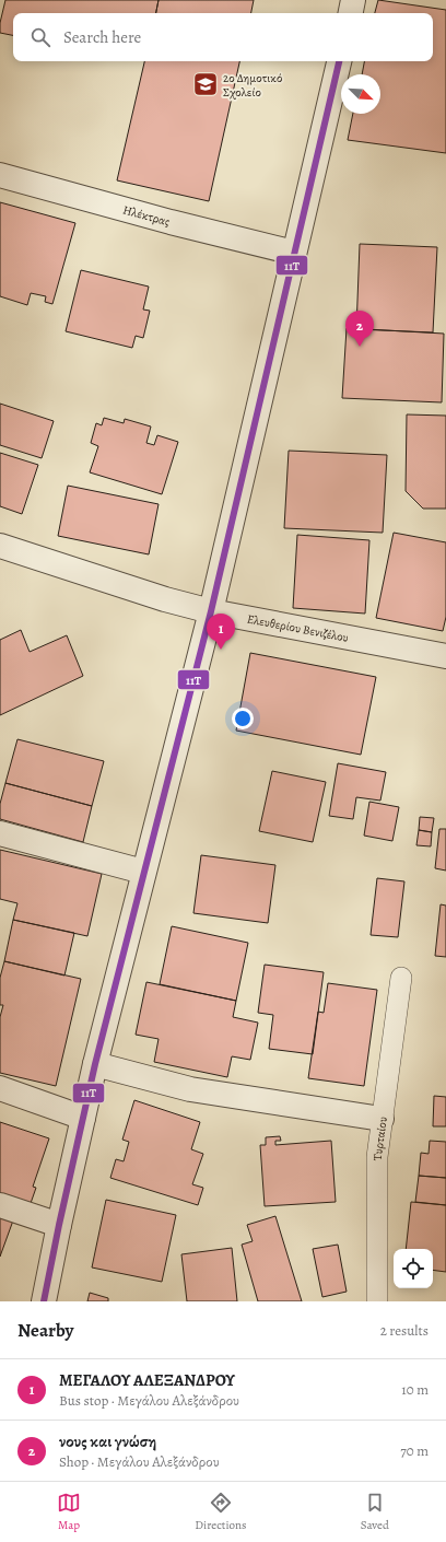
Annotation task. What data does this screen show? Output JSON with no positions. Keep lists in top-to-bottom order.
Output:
{
  "streets": {
    "street": ["Ηλέκτρας", "Ελευθερίου Βενιζέλου", "Τυρταίου"]
  },
  "places": {
    "school or university": ["2ο Δημοτικό Σχολείο"]
  },
  "lines": ["transit line 11Τ"],
  "north": "bottom right",
  "page": {
    "search": "Search here",
    "pins": ["2", "1"],
    "heading": ["Nearby", "2 results"],
    "list": [
      {
        "mark": "1",
        "name": "ΜΕΓΑΛΟΥ ΑΛΕΞΑΝΔΡΟΥ",
        "note": "Bus stop · Μεγάλου Αλεξάνδρου",
        "value": "10 m"
      },
      {
        "mark": "2",
        "name": "νους και γνώση",
        "note": "Shop · Μεγάλου Αλεξάνδρου",
        "value": "70 m"
      }
    ],
    "nav": ["Map", "Directions", "Saved"]
  }
}
